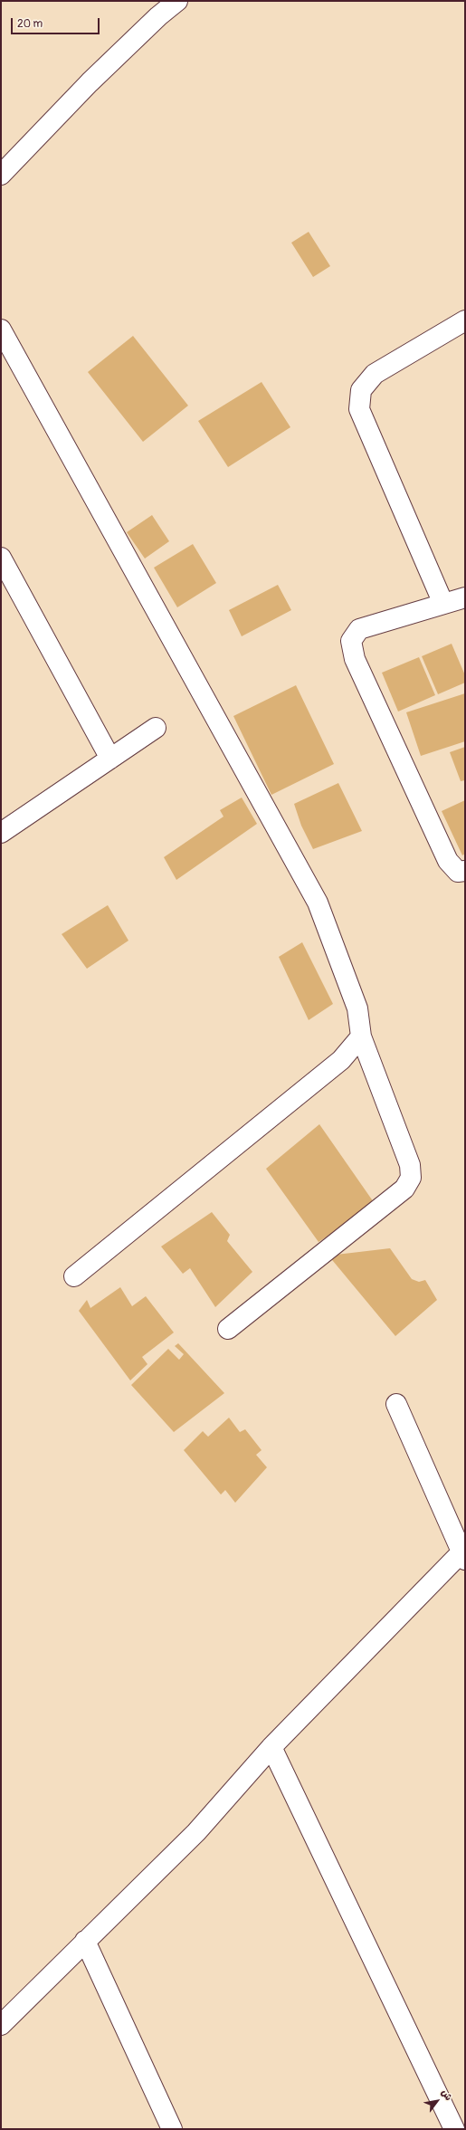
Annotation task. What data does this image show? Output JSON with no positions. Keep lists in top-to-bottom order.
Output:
{
  "scale_bar": "20 m",
  "north": "top right"
}
